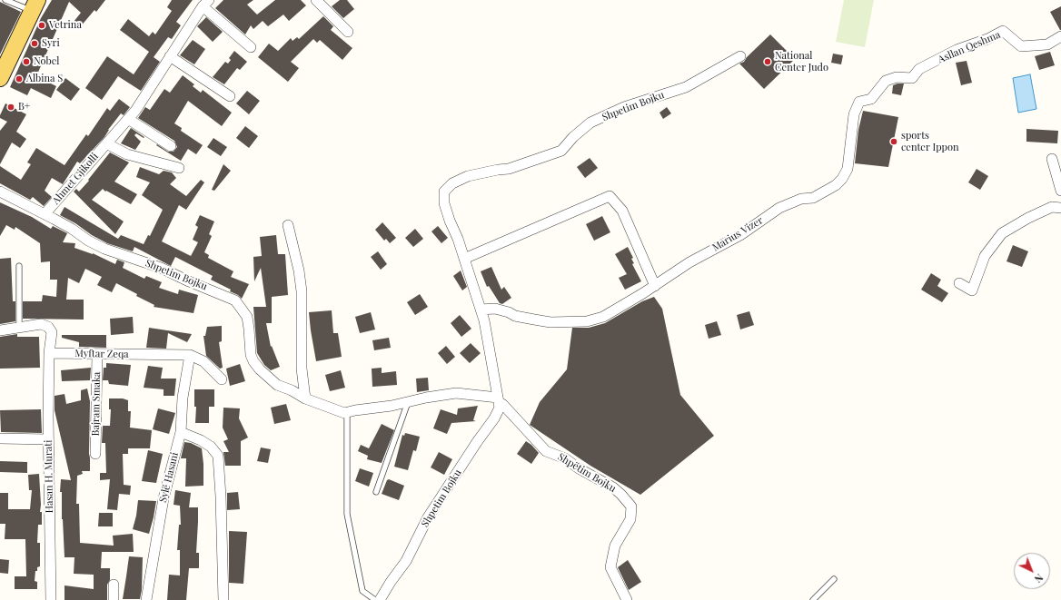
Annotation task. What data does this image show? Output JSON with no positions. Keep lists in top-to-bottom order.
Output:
{
  "streets": {
    "street": [
      "Asllan Qeshma",
      "Shpetim Bojku",
      "Ahmet Gjikolli",
      "Marius Vizer",
      "Myftar Zeqa",
      "Bajram Smaka",
      "Shpëtim Bojku",
      "Hasan H. Murati",
      "Sylë Hasani"
    ]
  },
  "crossings": [
    ["Asllan Qeshma", "Marius Vizer"],
    ["Shpetim Bojku", "Ahmet Gjikolli"],
    ["Shpetim Bojku", "Marius Vizer"],
    ["Shpetim Bojku", "Shpëtim Bojku"],
    ["Myftar Zeqa", "Bajram Smaka"],
    ["Myftar Zeqa", "Hasan H. Murati"],
    ["Myftar Zeqa", "Sylë Hasani"]
  ],
  "places": [
    "Vetrina",
    "Syri",
    "Nobel",
    "National Center Judo",
    "Albina S",
    "B+",
    "sports center Ippon"
  ],
  "north": "bottom right"
}
